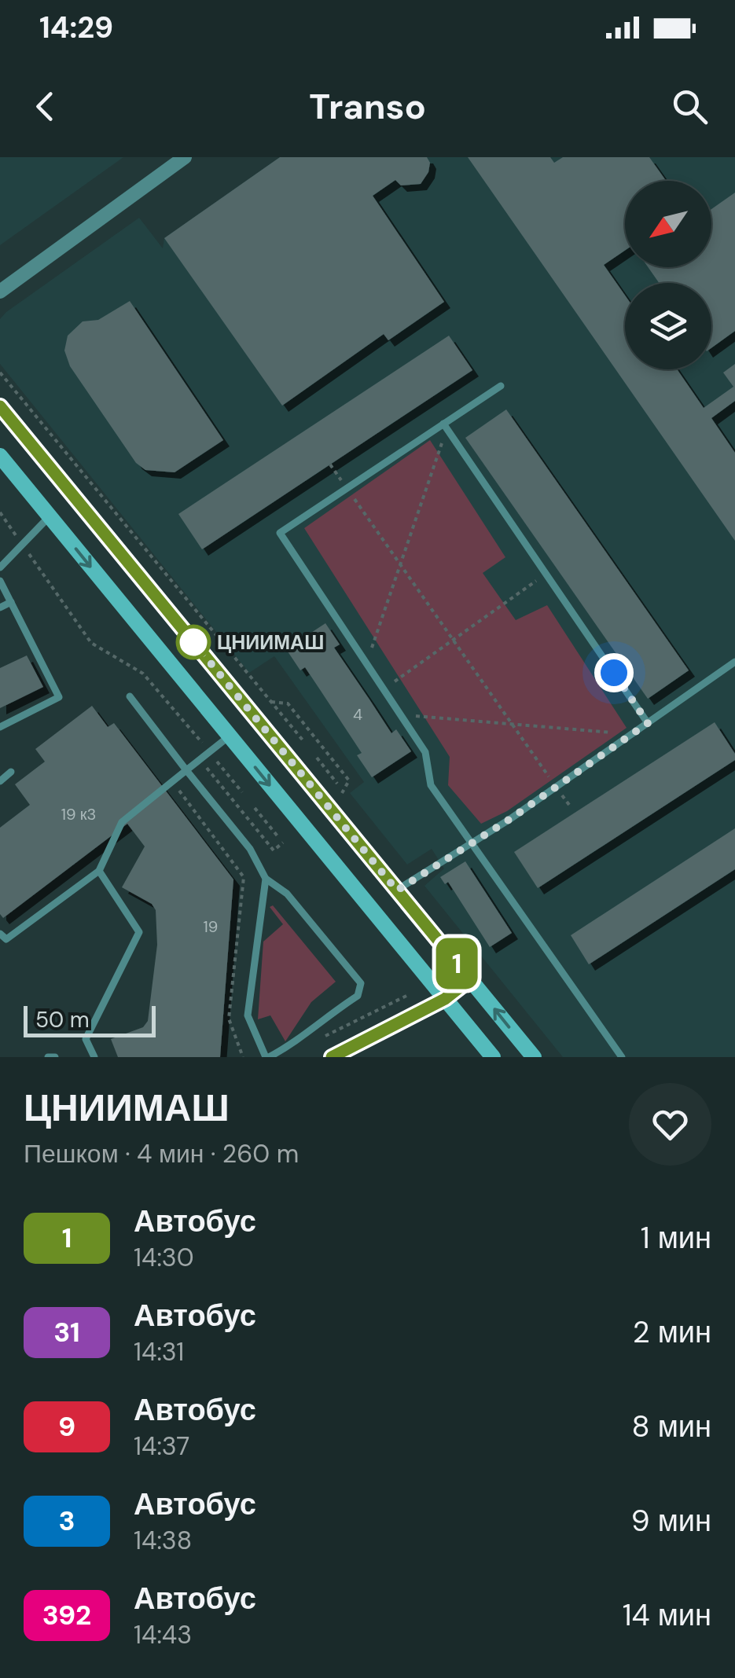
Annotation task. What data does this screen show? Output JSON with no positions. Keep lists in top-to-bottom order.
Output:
{
  "places": ["ЦНИИМАШ"],
  "lines": ["bus line 1"],
  "house_numbers": ["4", "19 к3", "19"],
  "scale_bar": "50 m",
  "north": "bottom left",
  "page": {
    "status": "14:29",
    "header": "Transo",
    "on_map": "1",
    "scale": "50 m",
    "heading": ["ЦНИИМАШ", "Пешком · 4 мин · 260 m"],
    "list": [
      {
        "mark": "1",
        "name": "Автобус",
        "note": "14:30",
        "value": "1 мин"
      },
      {
        "mark": "31",
        "name": "Автобус",
        "note": "14:31",
        "value": "2 мин"
      },
      {
        "mark": "9",
        "name": "Автобус",
        "note": "14:37",
        "value": "8 мин"
      },
      {
        "mark": "3",
        "name": "Автобус",
        "note": "14:38",
        "value": "9 мин"
      },
      {
        "mark": "392",
        "name": "Автобус",
        "note": "14:43",
        "value": "14 мин"
      }
    ]
  }
}
